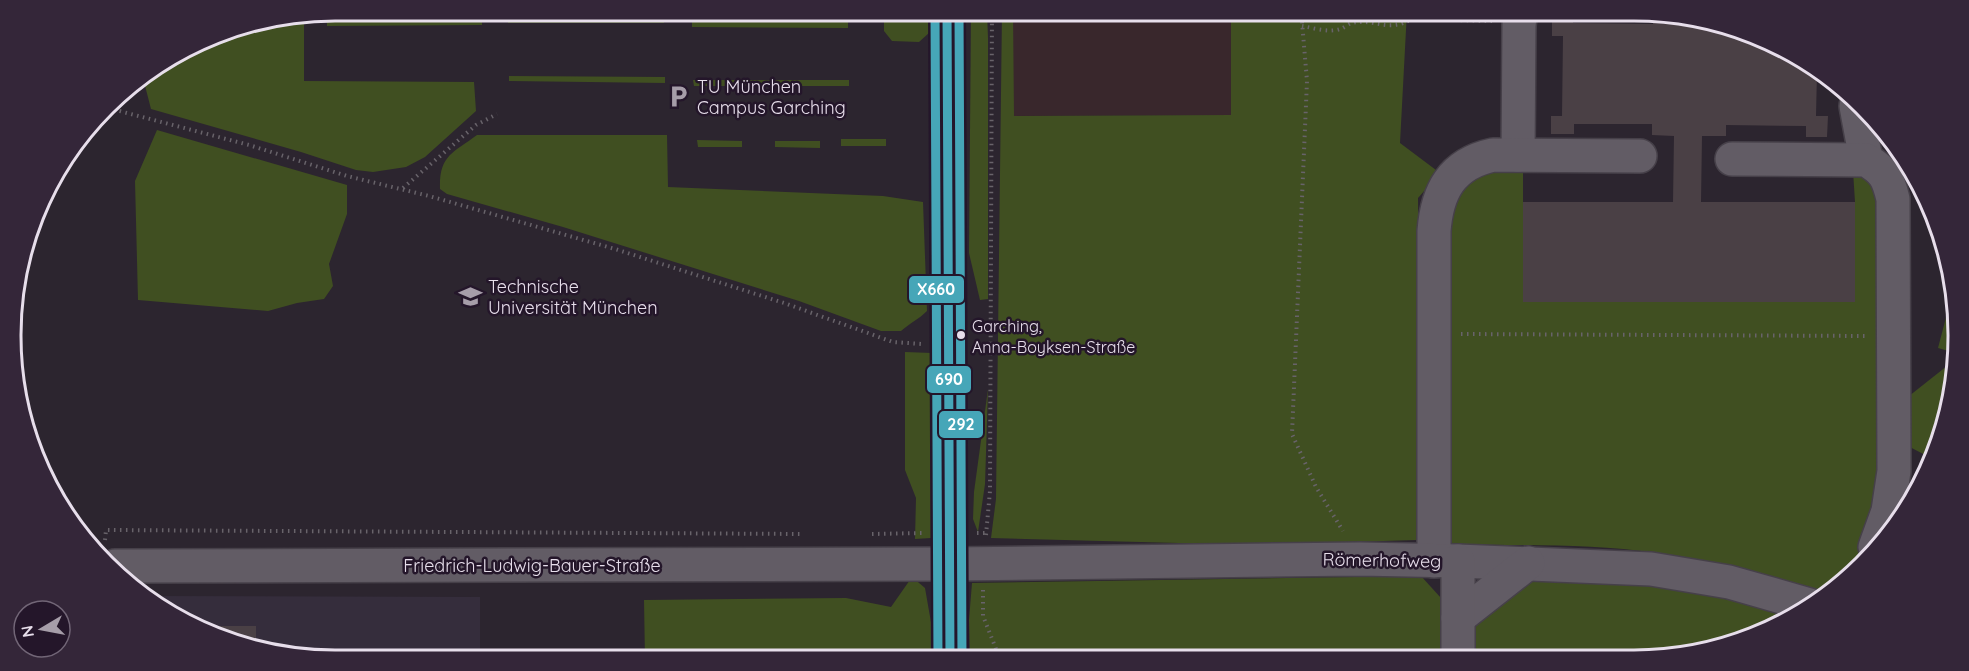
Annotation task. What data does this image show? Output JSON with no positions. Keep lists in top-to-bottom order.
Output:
{
  "streets": {
    "street": ["Römerhofweg", "Friedrich-Ludwig-Bauer-Straße"]
  },
  "crossings": [
    ["Römerhofweg", "Friedrich-Ludwig-Bauer-Straße"]
  ],
  "places": {
    "parking": ["TU München Campus Garching"],
    "school or university": ["Technische Universität München"],
    "other": ["Garching, Anna-Boyksen-Straße"]
  },
  "lines": ["transit line 690", "transit line X660", "transit line 292"],
  "north": "left"
}
